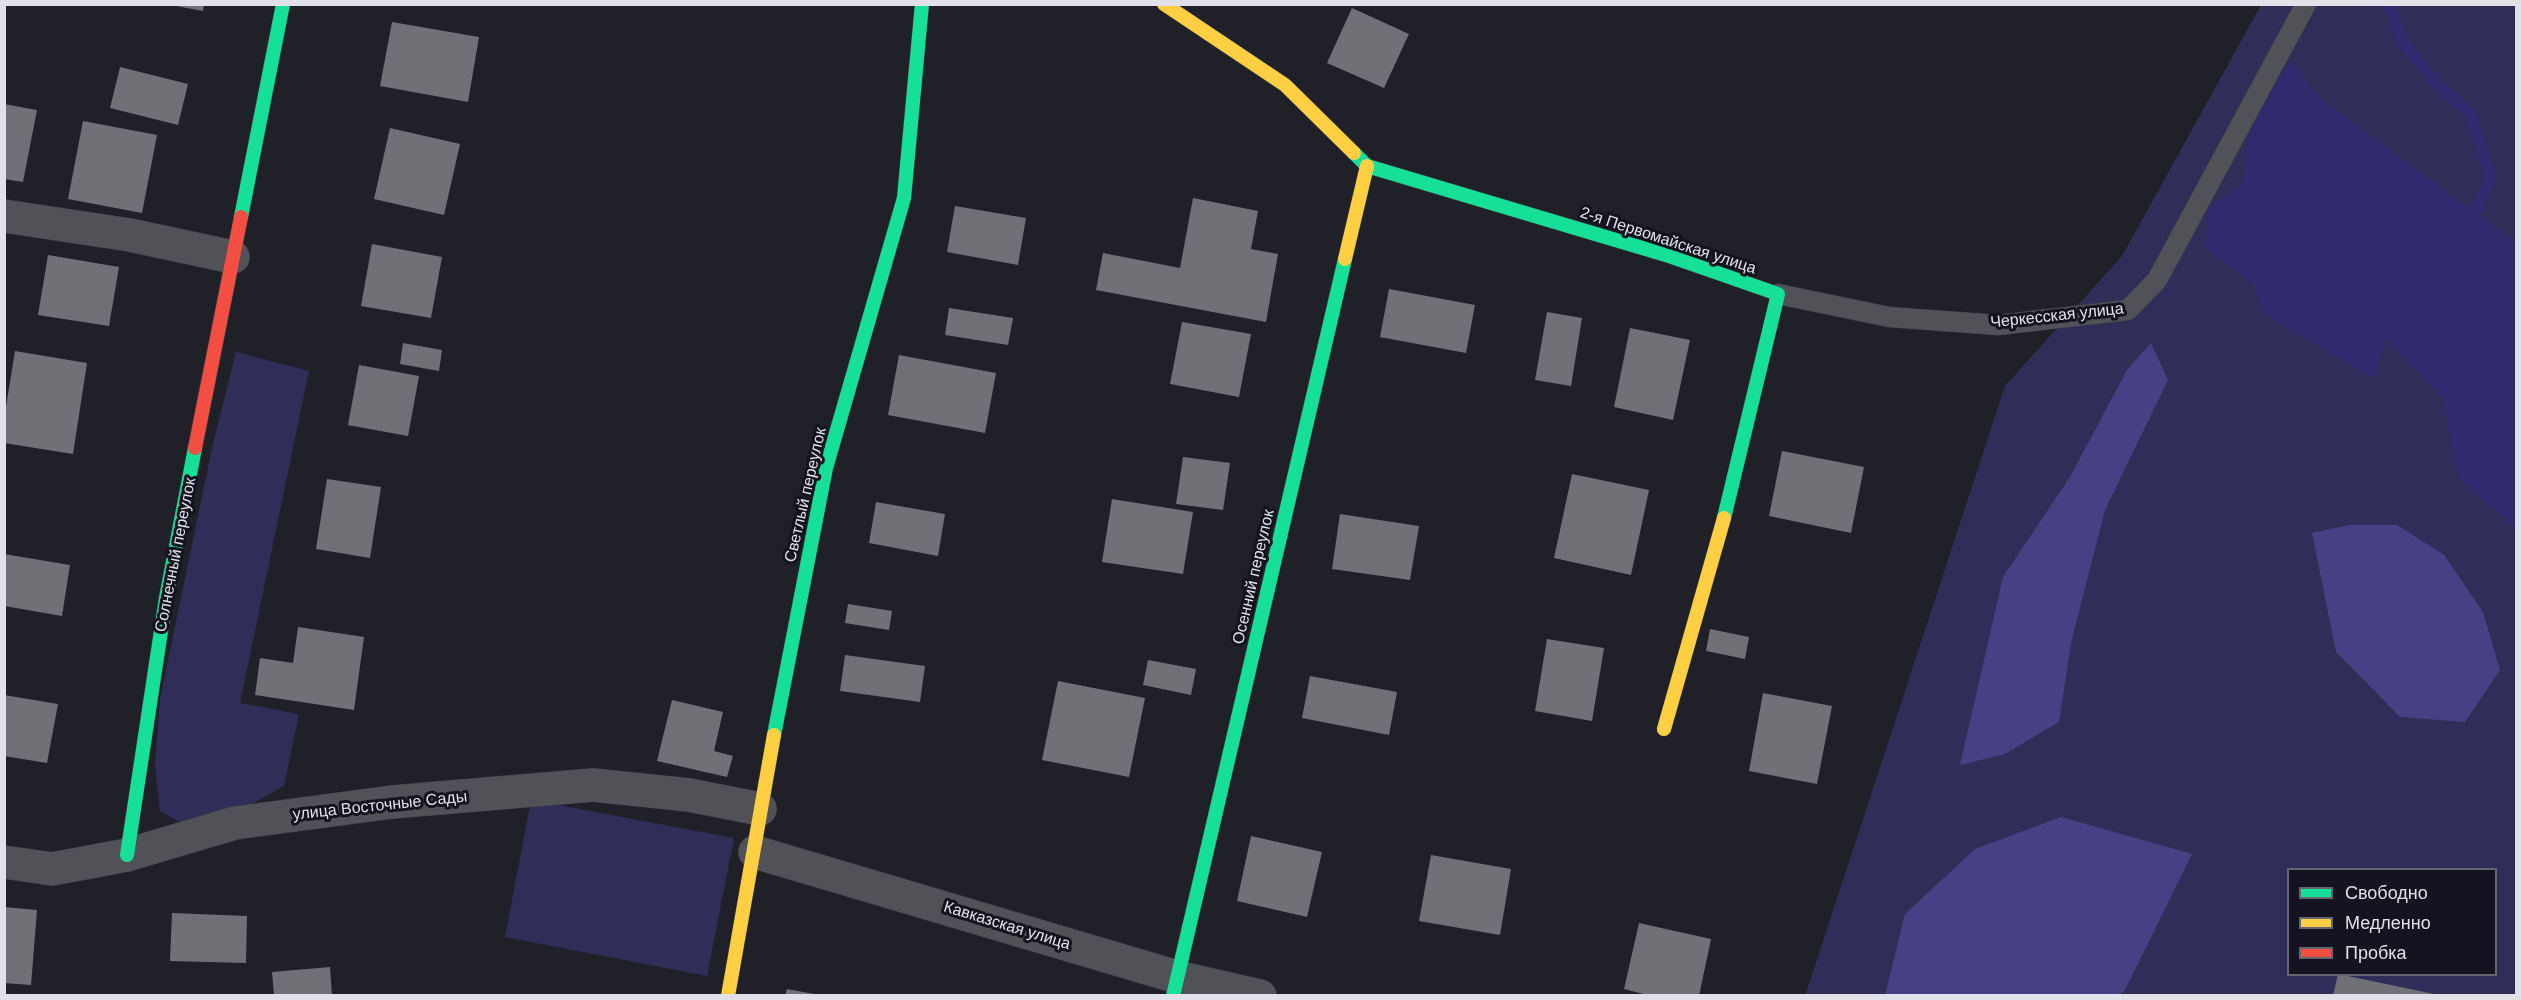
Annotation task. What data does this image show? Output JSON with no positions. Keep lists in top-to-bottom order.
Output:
{
  "streets": {
    "street": [
      "2-я Первомайская улица",
      "Светлый переулок",
      "Солнечный переулок",
      "Осенний переулок",
      "улица Восточные Сады",
      "Кавказcкая улица"
    ],
    "lane": ["Черкесская улица"]
  },
  "crossings": [
    ["2-я Первомайская улица", "Черкесская улица"],
    ["2-я Первомайская улица", "Осенний переулок"],
    ["Светлый переулок", "улица Восточные Сады"],
    ["Светлый переулок", "Кавказcкая улица"],
    ["Солнечный переулок", "улица Восточные Сады"],
    ["Осенний переулок", "Кавказcкая улица"]
  ],
  "legend": ["Свободно", "Медленно", "Пробка"]
}
